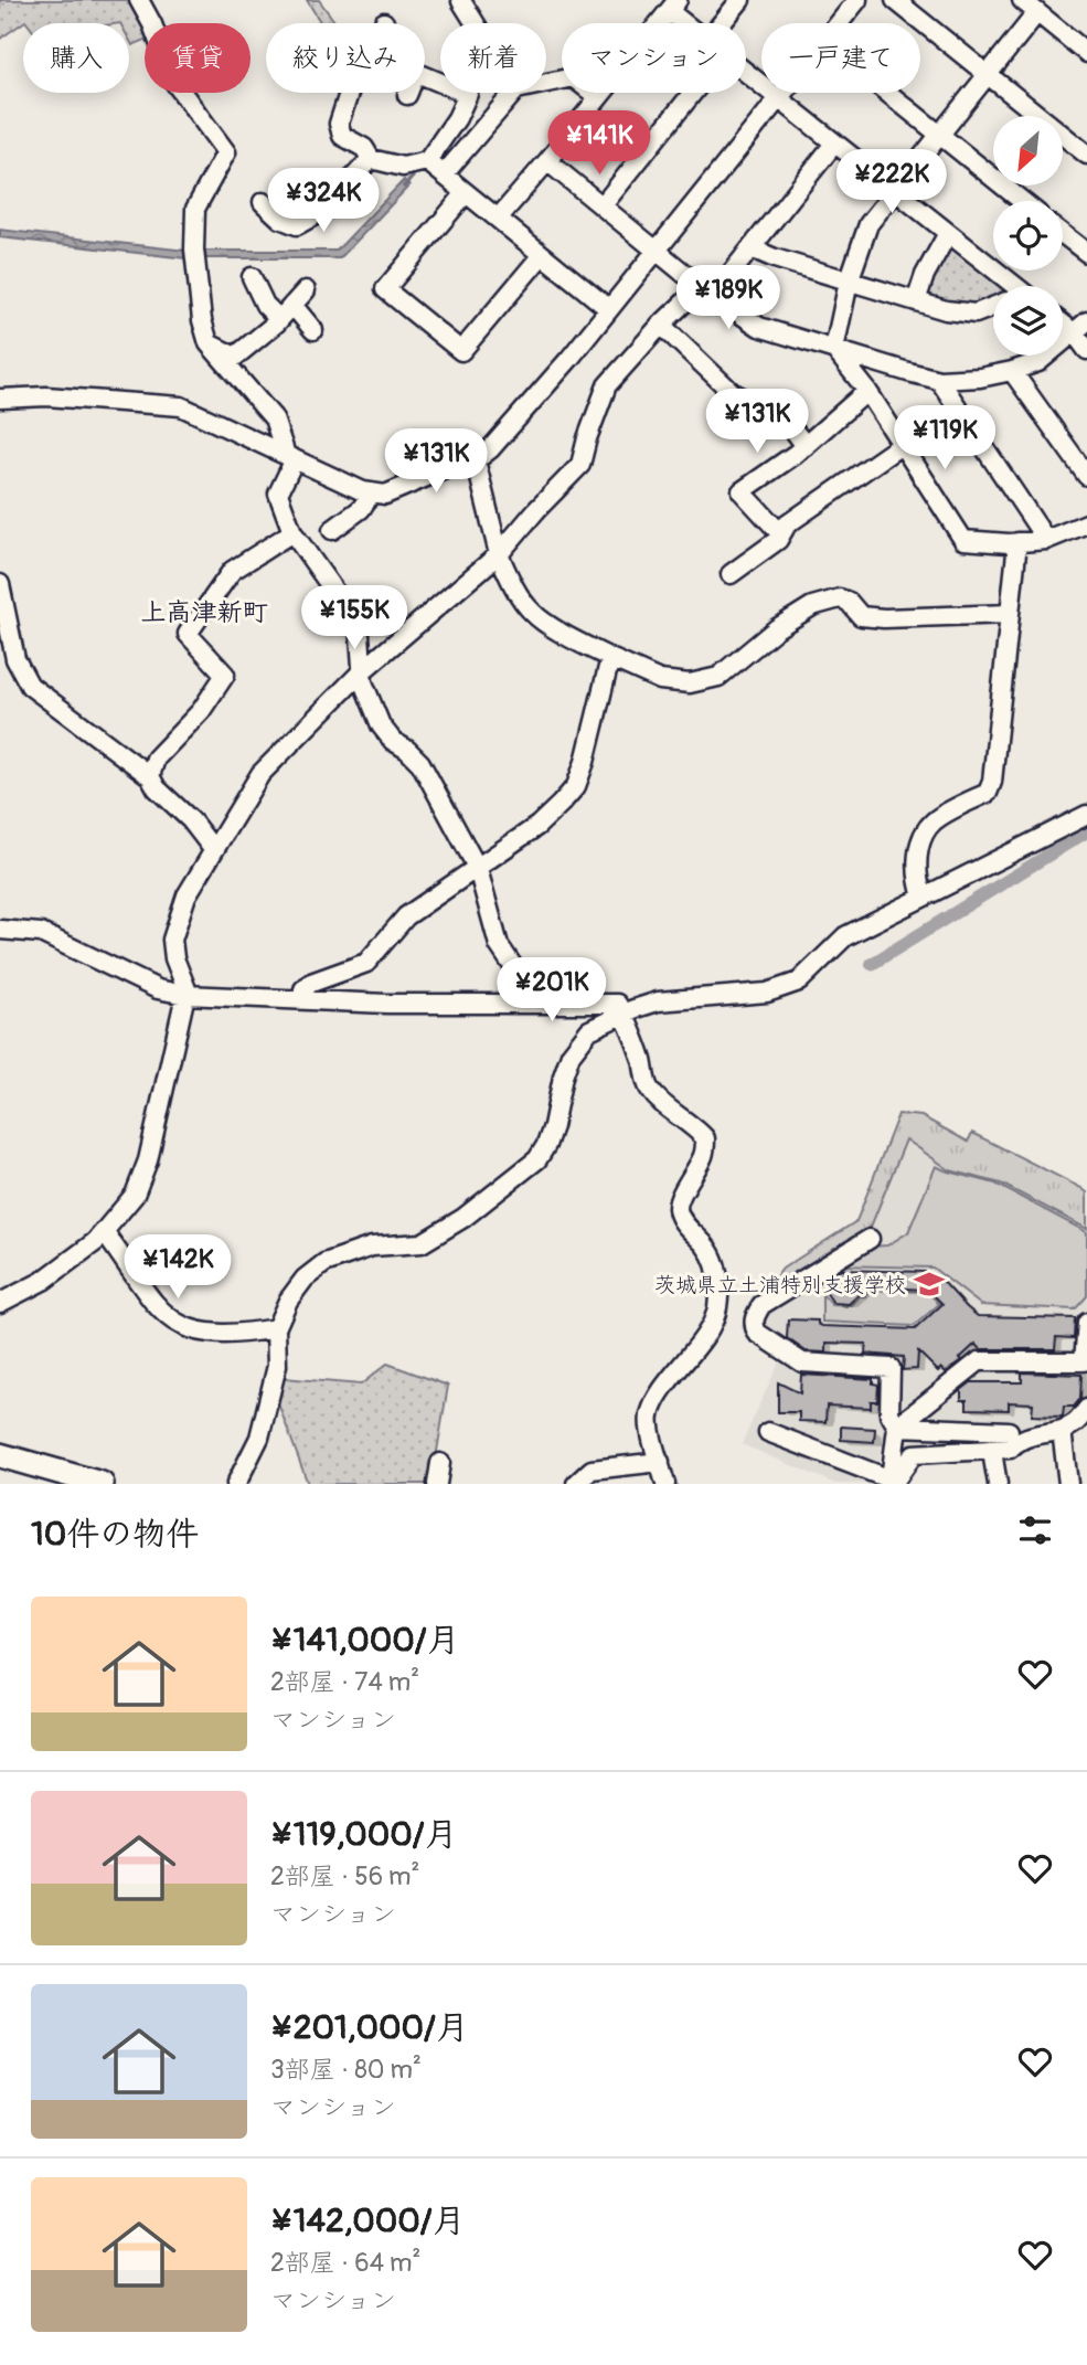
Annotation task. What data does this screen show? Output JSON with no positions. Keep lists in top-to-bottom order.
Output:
{
  "districts": ["上高津新町"],
  "places": {
    "school or university": ["茨城県立土浦特別支援学校"]
  },
  "north": "bottom left",
  "page": {
    "chip": [
      "購入",
      "賃貸",
      "絞り込み",
      "新着",
      "マンション",
      "一戸建て"
    ],
    "price": [
      "¥141K",
      "¥222K",
      "¥324K",
      "¥189K",
      "¥131K",
      "¥119K",
      "¥131K",
      "¥155K",
      "¥201K",
      "¥142K"
    ],
    "heading": "10件の物件",
    "list": [
      {
        "name": "¥141,000/月",
        "note": "2部屋 · 74 m² · マンション"
      },
      {
        "name": "¥119,000/月",
        "note": "2部屋 · 56 m² · マンション"
      },
      {
        "name": "¥201,000/月",
        "note": "3部屋 · 80 m² · マンション"
      },
      {
        "name": "¥142,000/月",
        "note": "2部屋 · 64 m² · マンション"
      }
    ]
  }
}
